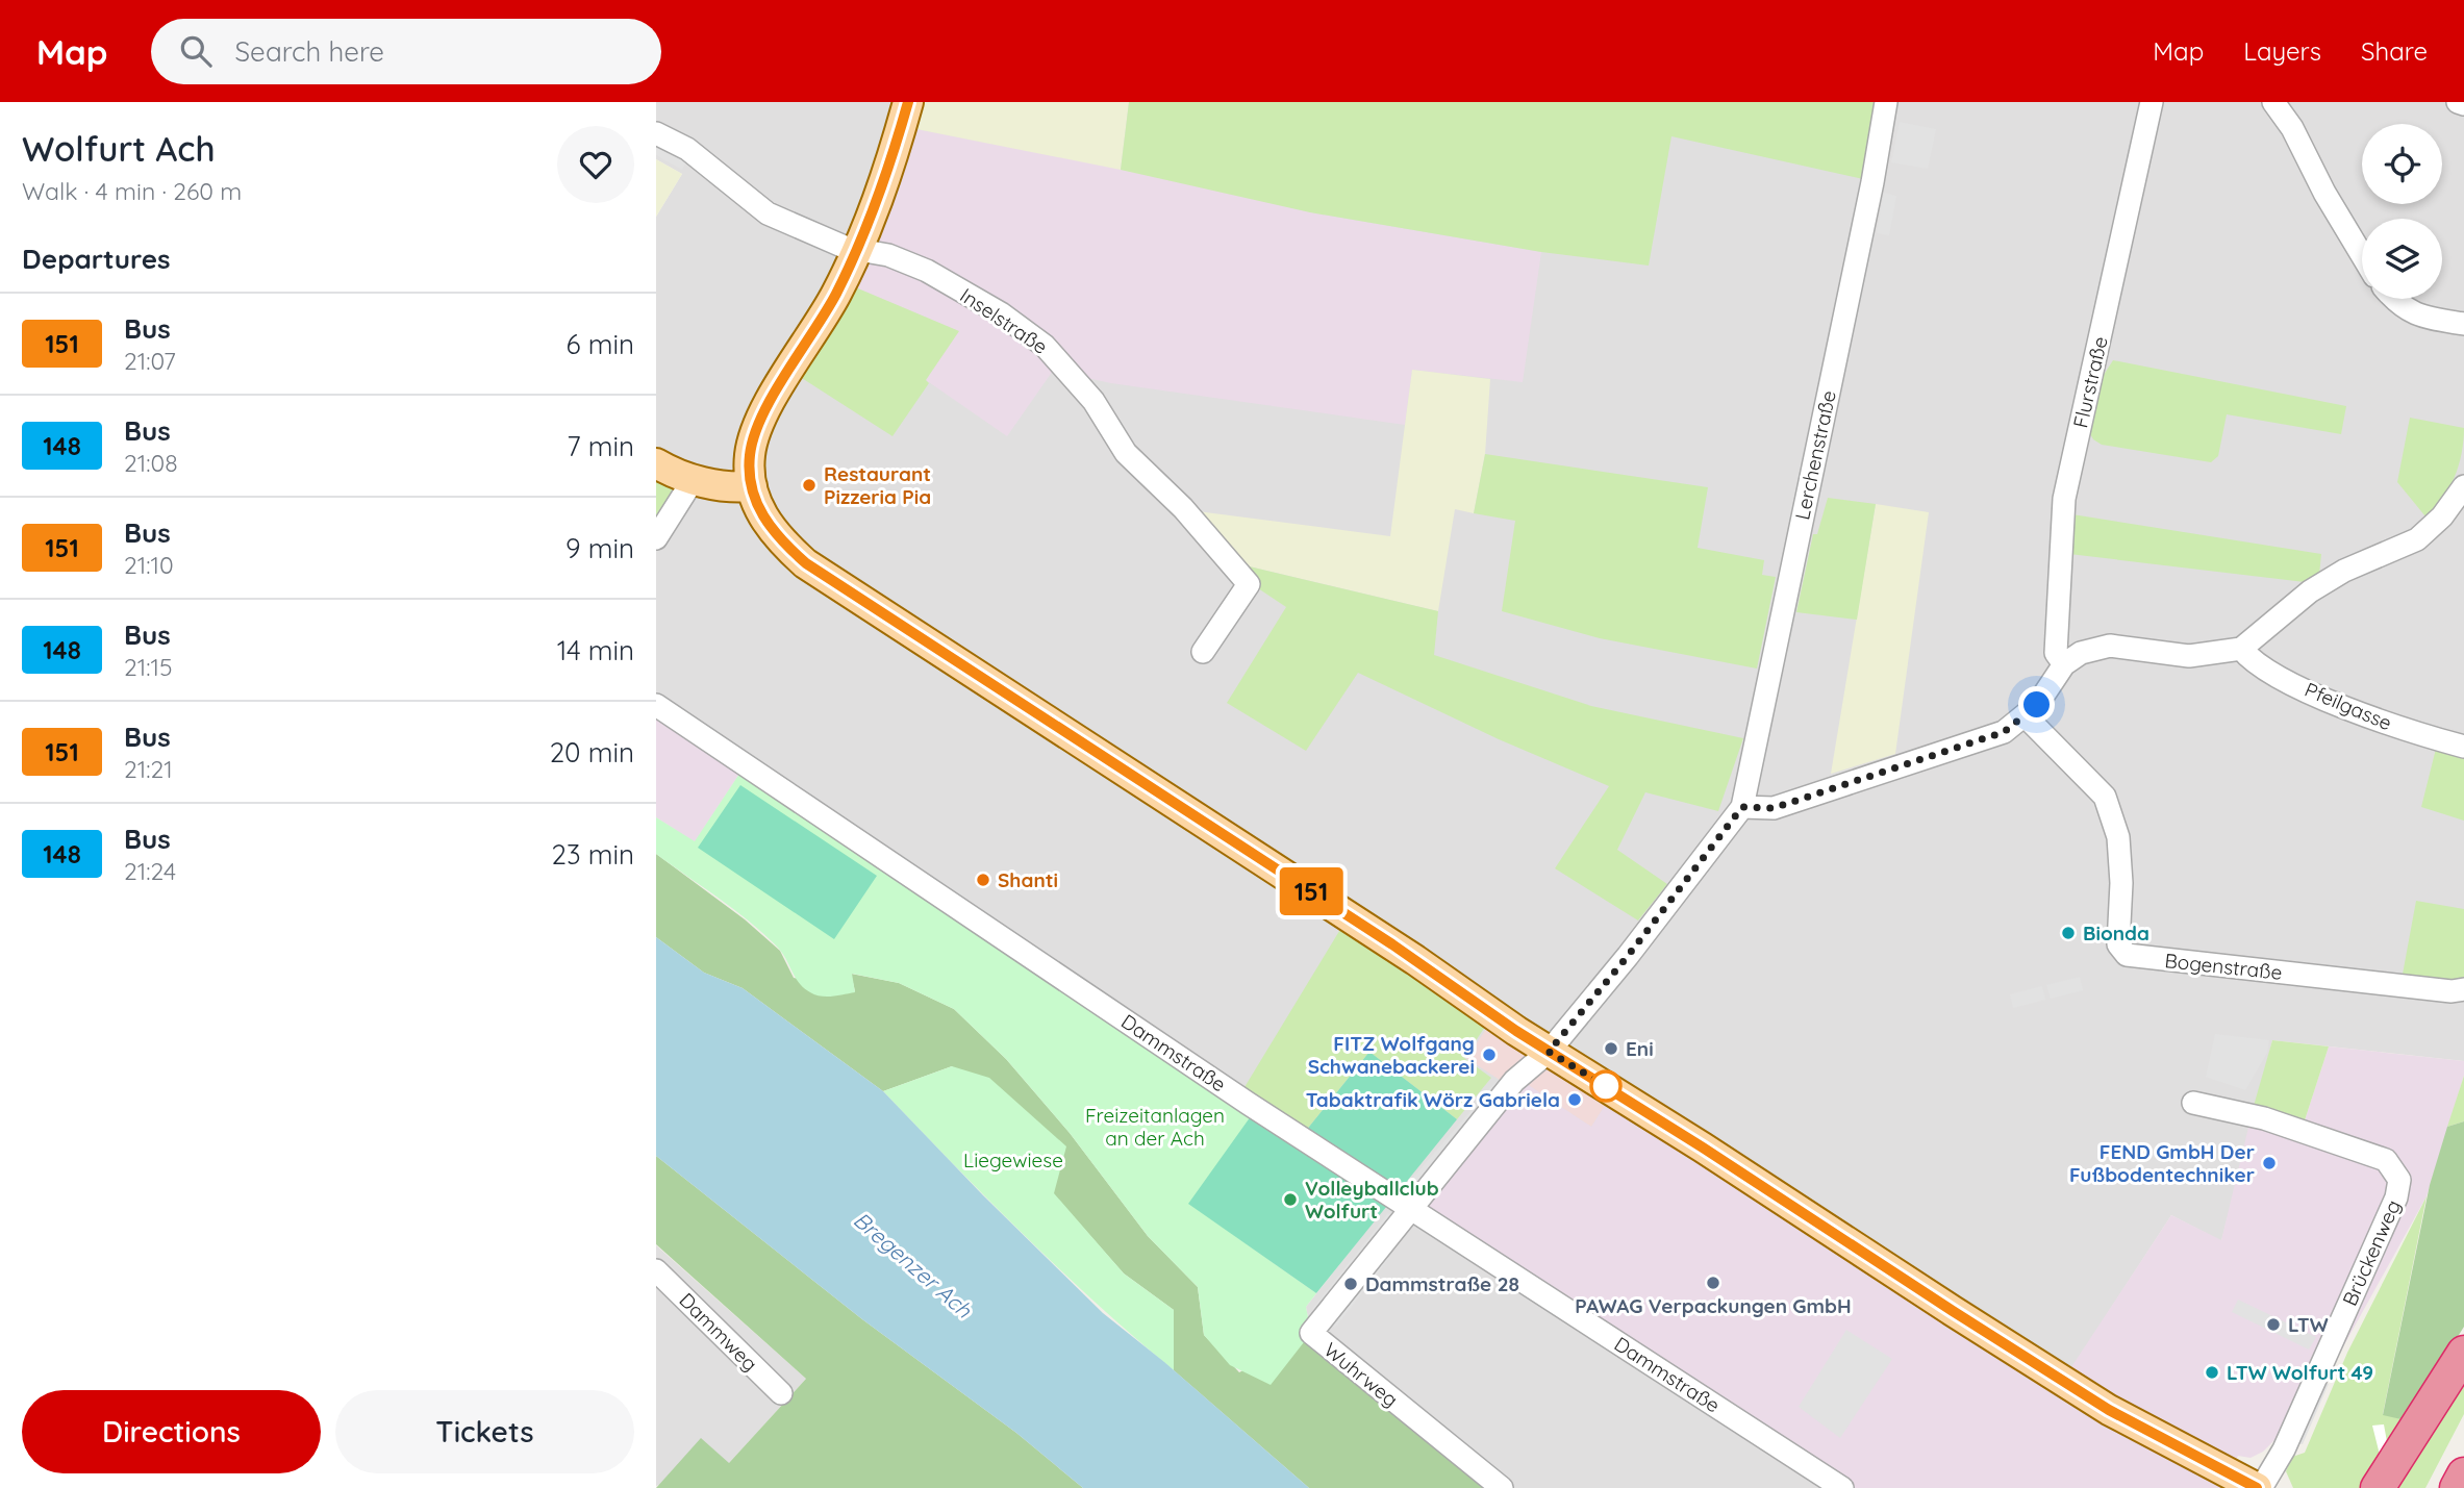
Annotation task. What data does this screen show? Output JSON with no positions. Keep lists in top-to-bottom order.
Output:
{
  "streets": {
    "street": [
      "Inselstraße",
      "Flurstraße",
      "Lerchenstraße",
      "Pfeilgasse",
      "Bogenstraße",
      "Dammstraße",
      "Brückenweg",
      "Dammweg",
      "Wuhrweg"
    ]
  },
  "crossings": [
    ["Dammstraße", "Wuhrweg"]
  ],
  "water": ["Bregenzer Ach"],
  "parks": ["Freizeitanlagen an der Ach", "Liegewiese"],
  "places": [
    "Restaurant Pizzeria Pia",
    "Shanti",
    "Bionda",
    "Eni",
    "FITZ Wolfgang Schwanebackerei",
    "Tabaktrafik Wörz Gabriela",
    "FEND GmbH Der Fußbodentechniker",
    "Volleyballclub Wolfurt",
    "PAWAG Verpackungen GmbH",
    "Dammstraße 28",
    "LTW",
    "LTW Wolfurt 49"
  ],
  "lines": ["bus line 151"],
  "page": {
    "header": "Map",
    "search": "Search here",
    "nav": ["Map", "Layers", "Share"],
    "heading": [
      ["Wolfurt Ach", "Walk · 4 min · 260 m"],
      "Departures"
    ],
    "on_map": "151",
    "list": [
      {
        "mark": "151",
        "name": "Bus",
        "note": "21:07",
        "value": "6 min"
      },
      {
        "mark": "148",
        "name": "Bus",
        "note": "21:08",
        "value": "7 min"
      },
      {
        "mark": "151",
        "name": "Bus",
        "note": "21:10",
        "value": "9 min"
      },
      {
        "mark": "148",
        "name": "Bus",
        "note": "21:15",
        "value": "14 min"
      },
      {
        "mark": "151",
        "name": "Bus",
        "note": "21:21",
        "value": "20 min"
      },
      {
        "mark": "148",
        "name": "Bus",
        "note": "21:24",
        "value": "23 min"
      }
    ],
    "buttons": ["Directions", "Tickets"]
  }
}
